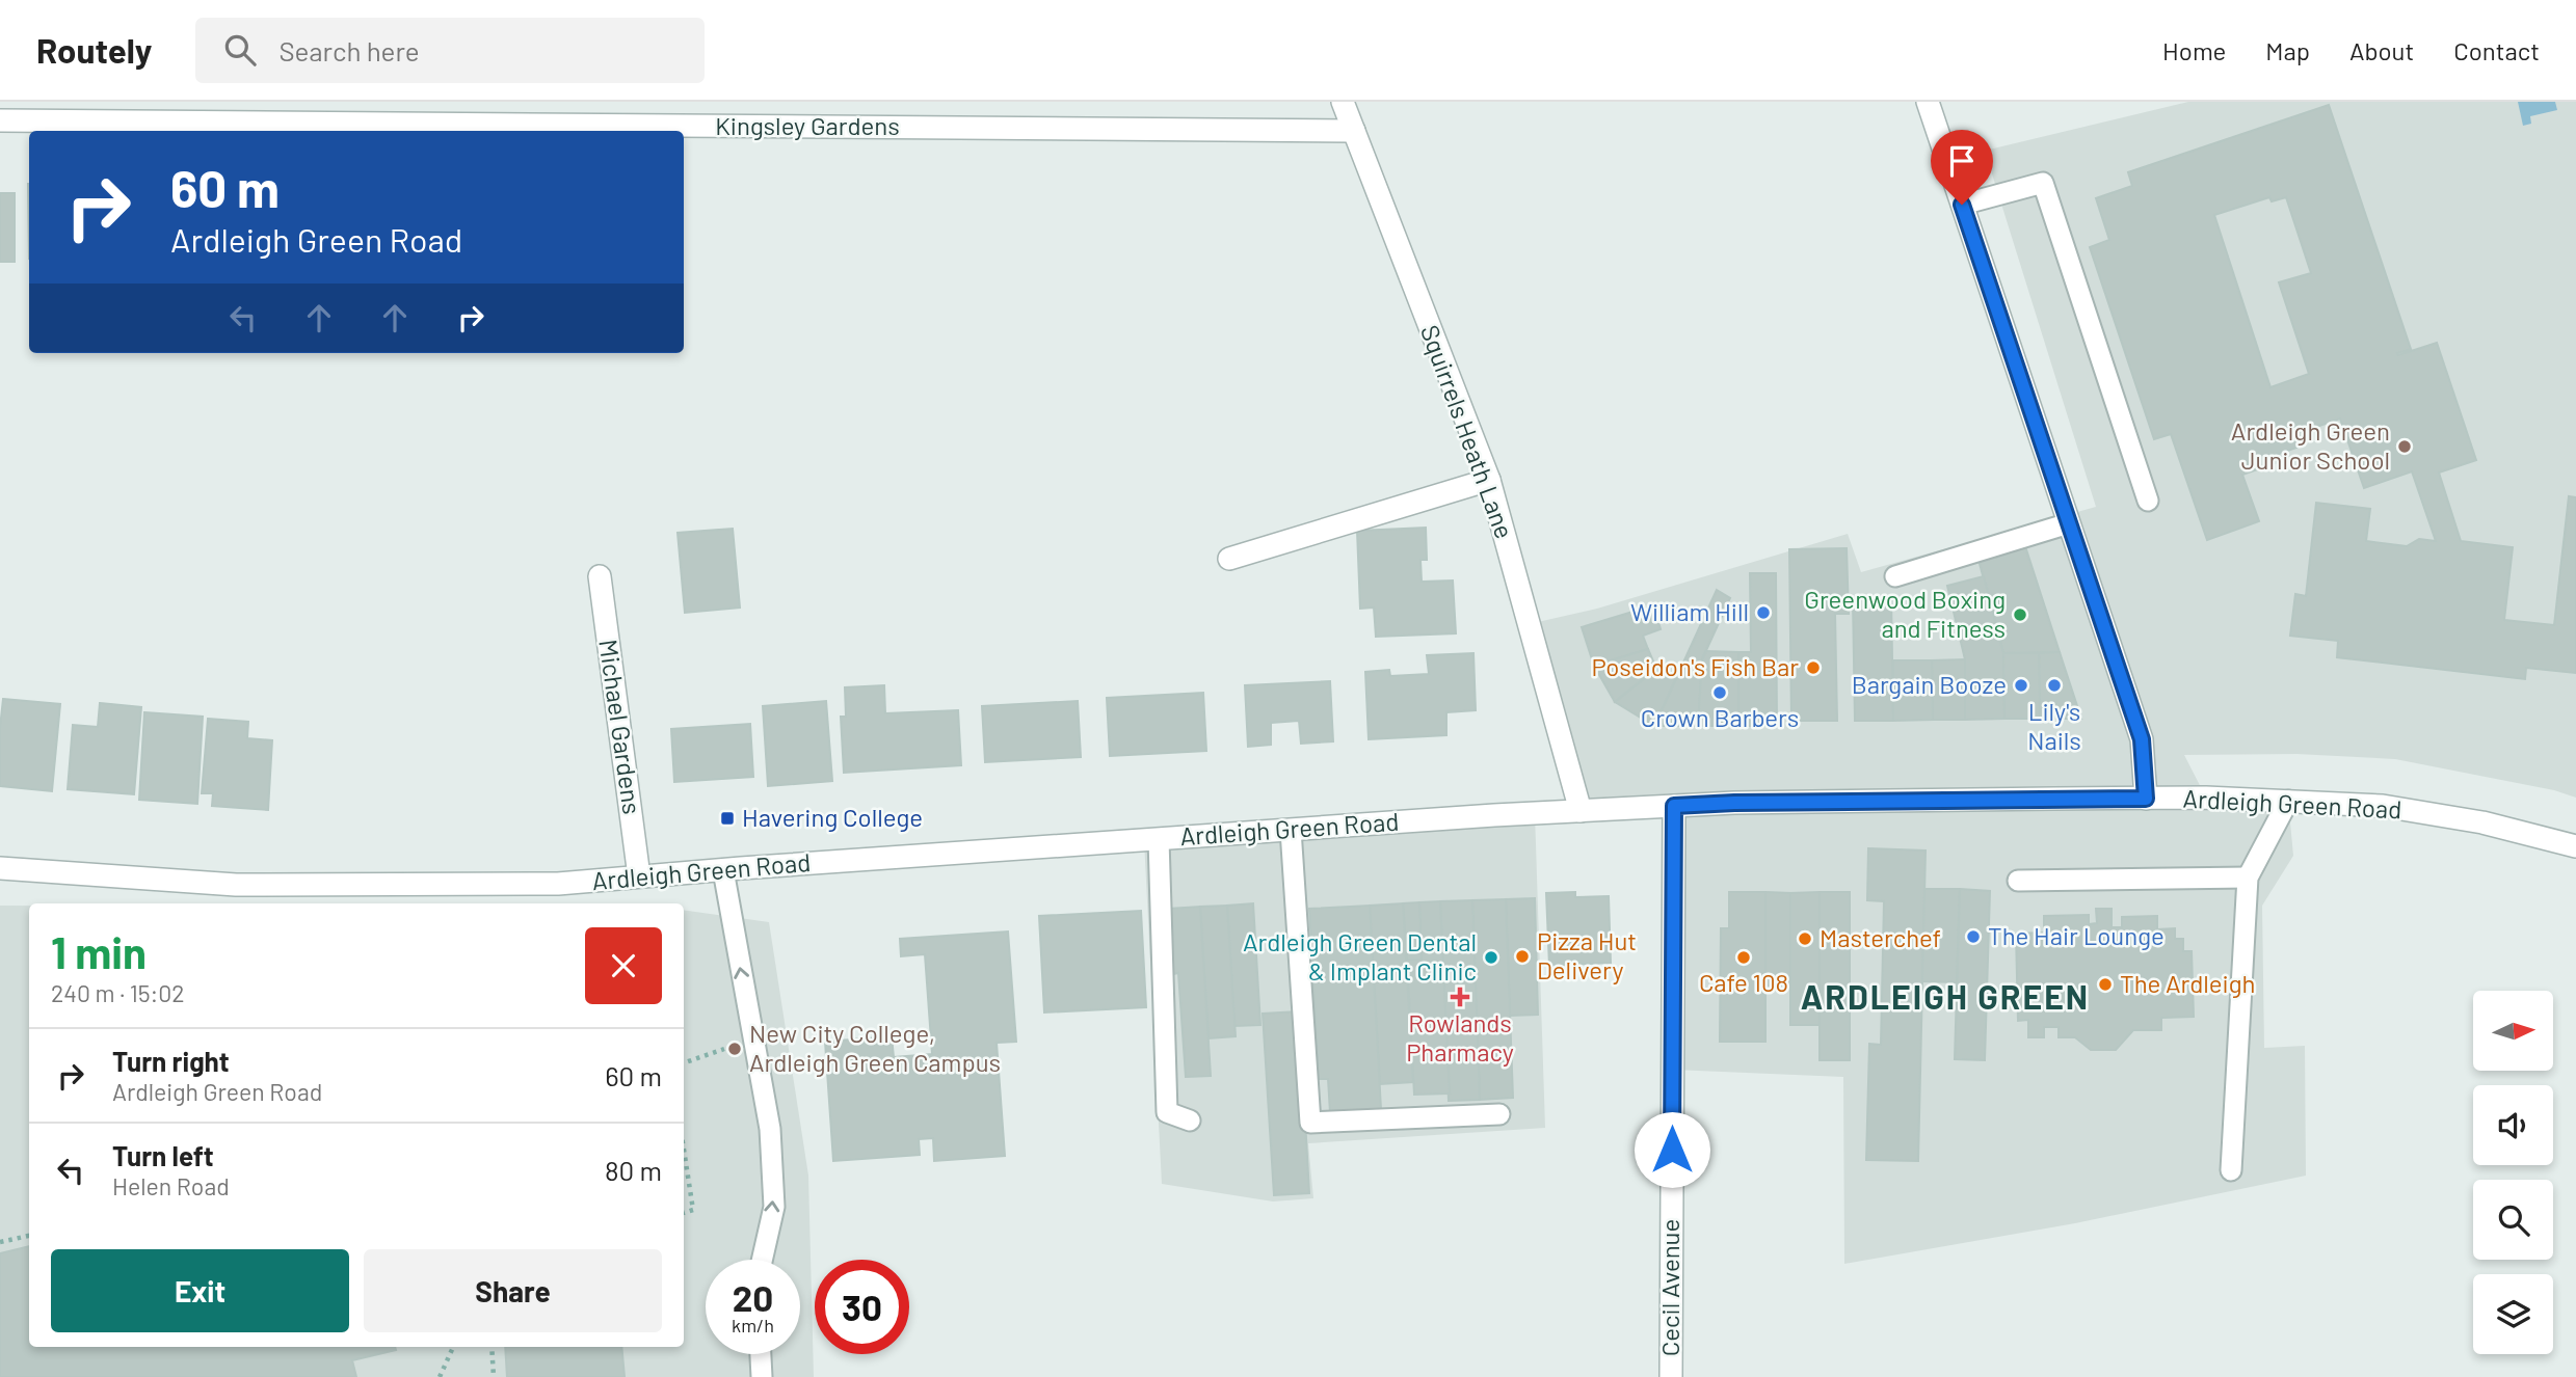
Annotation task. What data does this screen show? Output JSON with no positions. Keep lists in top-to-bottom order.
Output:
{
  "streets": {
    "street": [
      "Kingsley Gardens",
      "Squirrels Heath Lane",
      "Michael Gardens",
      "Ardleigh Green Road",
      "Cecil Avenue"
    ]
  },
  "crossings": [
    ["Kingsley Gardens", "Squirrels Heath Lane"],
    ["Squirrels Heath Lane", "Ardleigh Green Road"],
    ["Michael Gardens", "Ardleigh Green Road"],
    ["Ardleigh Green Road", "Cecil Avenue"]
  ],
  "districts": ["ARDLEIGH GREEN"],
  "places": {
    "other": [
      "Ardleigh Green Junior School",
      "William Hill",
      "Greenwood Boxing and Fitness",
      "Poseidon's Fish Bar",
      "Bargain Booze",
      "Lily's Nails",
      "Crown Barbers",
      "The Hair Lounge",
      "Masterchef",
      "Pizza Hut Delivery",
      "Ardleigh Green Dental & Implant Clinic",
      "Cafe 108",
      "The Ardleigh",
      "New City College, Ardleigh Green Campus"
    ],
    "transit": ["Havering College"],
    "health": ["Rowlands Pharmacy"]
  },
  "north": "right",
  "page": {
    "header": "Routely",
    "search": "Search here",
    "nav": [
      "Home",
      "Map",
      "About",
      "Contact"
    ],
    "turn": ["60 m", "Ardleigh Green Road"],
    "heading": ["1 min", "240 m · 15:02"],
    "list": [
      {
        "name": "Turn right",
        "note": "Ardleigh Green Road",
        "value": "60 m"
      },
      {
        "name": "Turn left",
        "note": "Helen Road",
        "value": "80 m"
      }
    ],
    "buttons": ["Exit", "Share"],
    "speed": "20 km/h",
    "limit": "30"
  }
}
